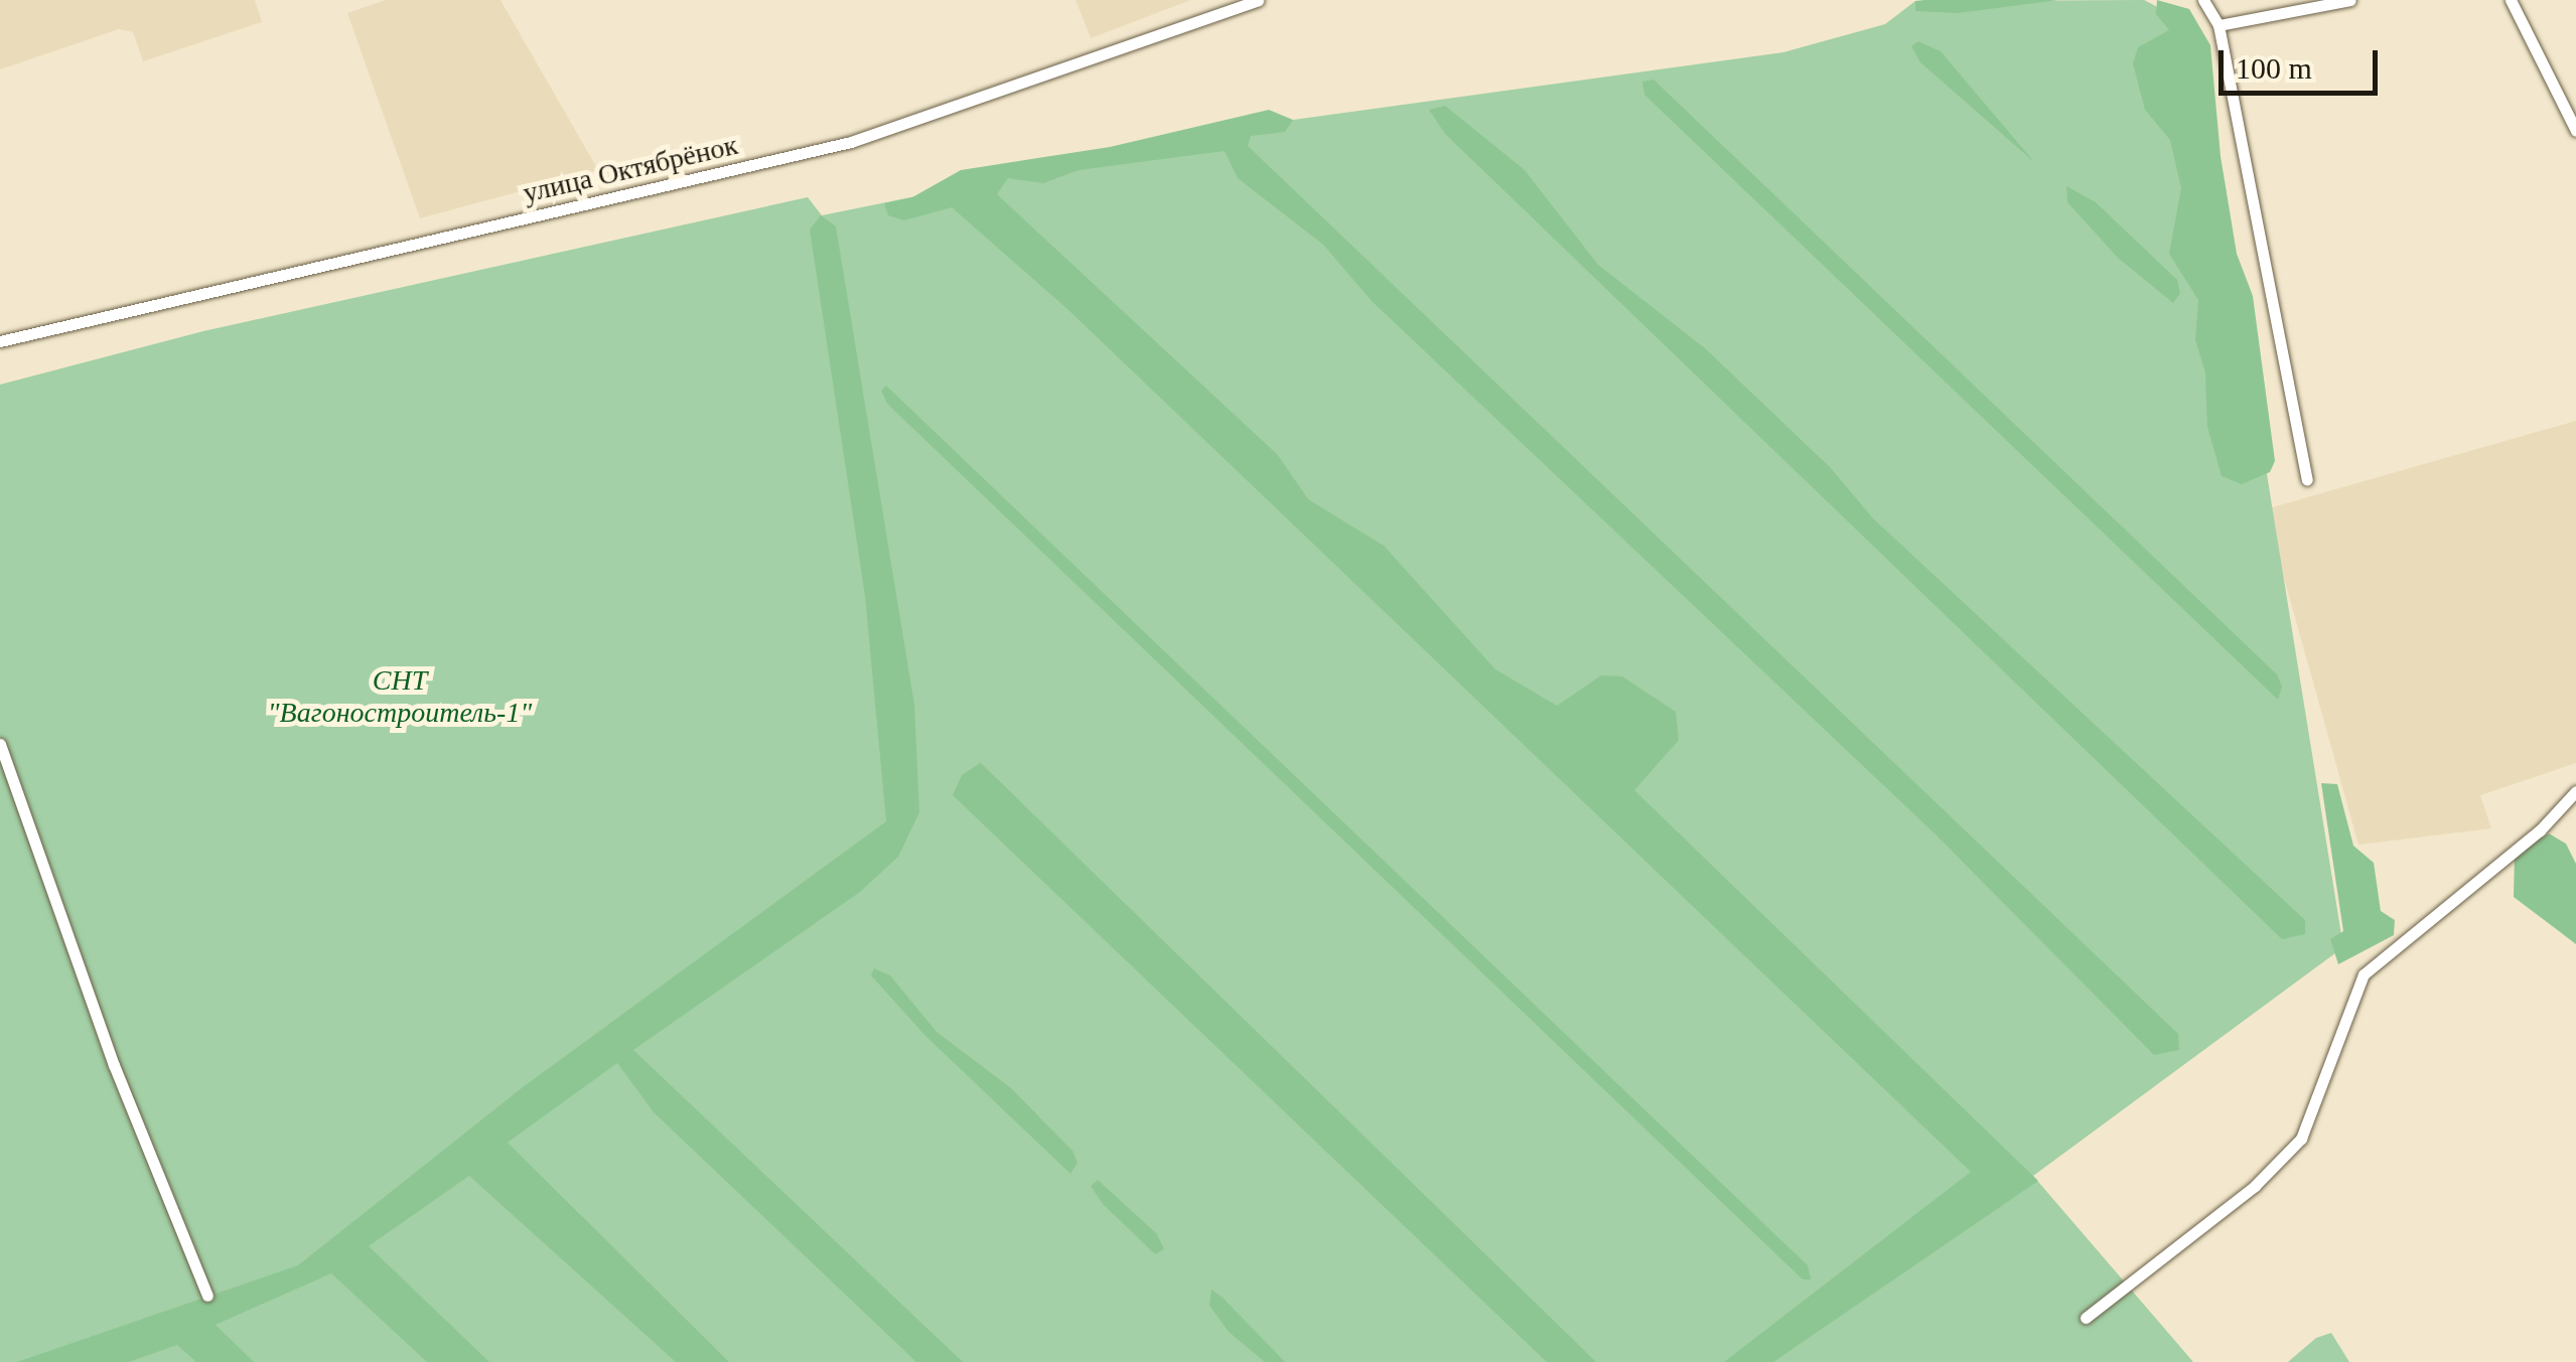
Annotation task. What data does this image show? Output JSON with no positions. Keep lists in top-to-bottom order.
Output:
{
  "streets": {
    "street": ["улица Октябрёнок"]
  },
  "parks": ["СНТ \"Вагоностроитель-1\""],
  "scale_bar": "100 m"
}
